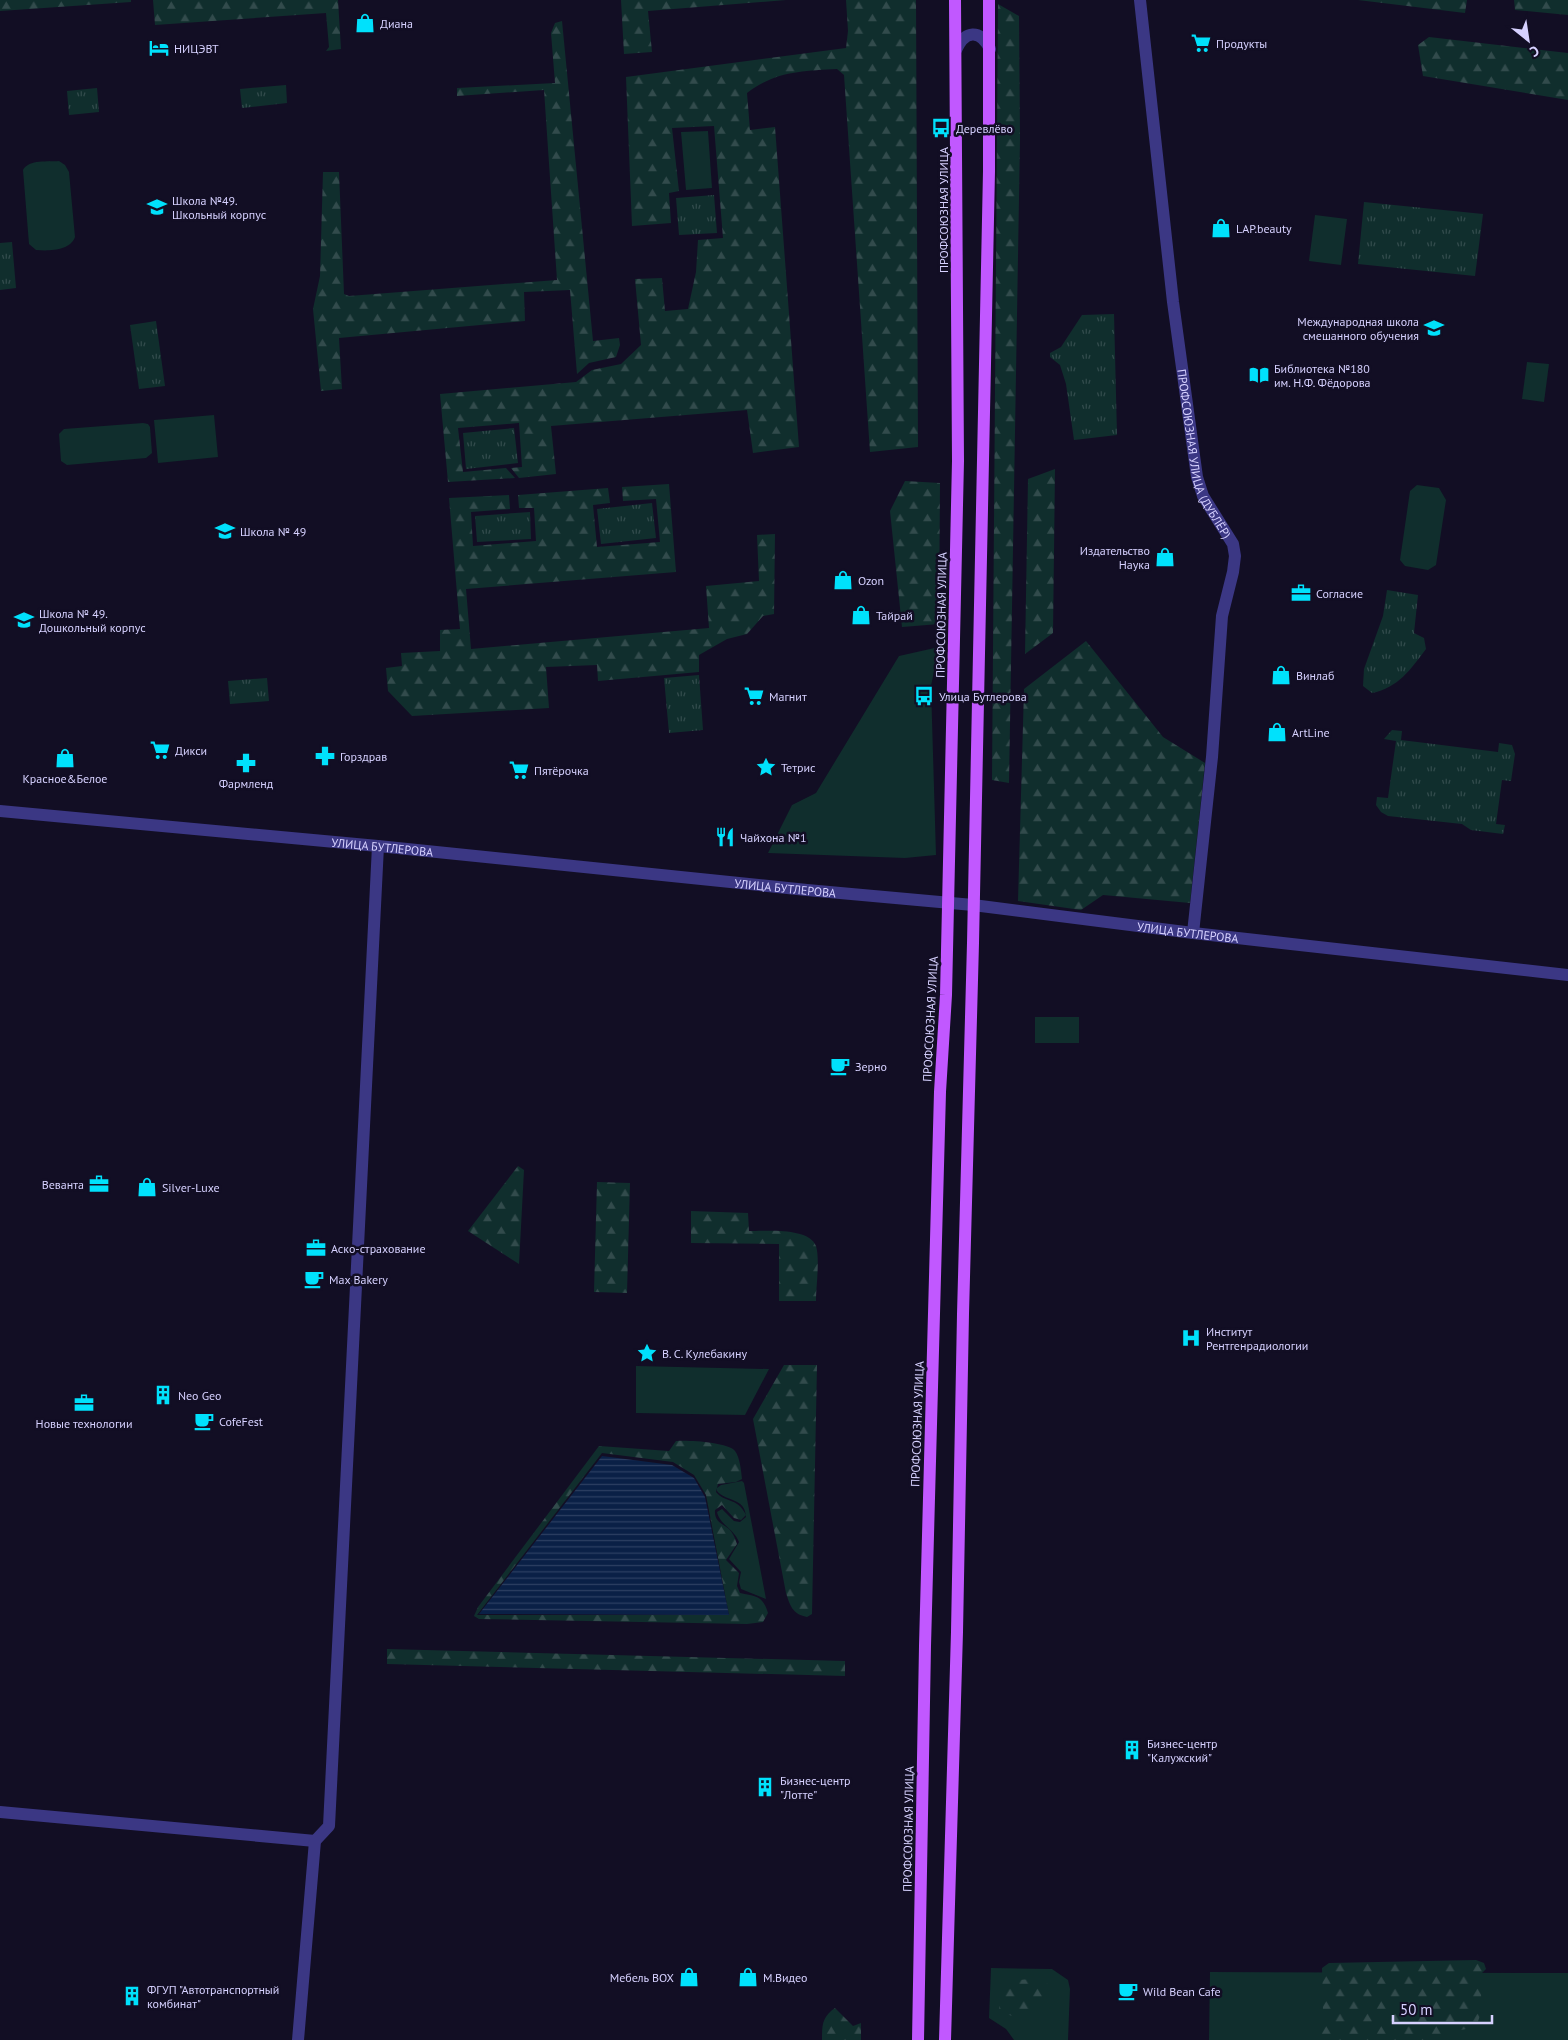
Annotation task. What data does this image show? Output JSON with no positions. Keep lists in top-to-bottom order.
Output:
{
  "streets": {
    "main road": ["ПРОФСОЮЗНАЯ УЛИЦА"],
    "street": ["ПРОФСОЮЗНАЯ УЛИЦА (ДУБЛЁР)", "УЛИЦА БУТЛЕРОВА"]
  },
  "crossings": [
    ["ПРОФСОЮЗНАЯ УЛИЦА", "УЛИЦА БУТЛЕРОВА"],
    ["ПРОФСОЮЗНАЯ УЛИЦА (ДУБЛЁР)", "УЛИЦА БУТЛЕРОВА"]
  ],
  "places": {
    "shop": [
      "Диана",
      "LAP.beauty",
      "Издательство Наука",
      "Ozon",
      "Тайрай",
      "Винлаб",
      "ArtLine",
      "Красное&Белое",
      "Silver-Luxe",
      "Мебель BOX",
      "М.Видео"
    ],
    "supermarket": [
      "Продукты",
      "Магнит",
      "Дикси",
      "Пятёрочка"
    ],
    "hotel": ["НИЦЭВТ"],
    "bus stop": ["Деревлёво", "Улица Бутлерова"],
    "school or university": [
      "Школа №49. Школьный корпус",
      "Международная школа смешанного обучения",
      "Школа № 49",
      "Школа № 49. Дошкольный корпус"
    ],
    "library": ["Библиотека №180 им. Н.Ф. Фёдорова"],
    "office": [
      "Согласие",
      "Веванта",
      "Аско-страхование",
      "Новые технологии"
    ],
    "pharmacy": ["Горздрав", "Фармленд"],
    "place": ["Тетрис", "В. С. Кулебакину"],
    "restaurant": ["Чайхона №1"],
    "cafe": [
      "Зерно",
      "Max Bakery",
      "CofeFest",
      "Wild Bean Cafe"
    ],
    "hospital": ["Институт Рентгенрадиологии"],
    "building": [
      "Neo Geo",
      "Бизнес-центр \"Калужский\"",
      "Бизнес-центр \"Лотте\"",
      "ФГУП \"Автотранспортный комбинат\""
    ]
  },
  "scale_bar": "50 m",
  "north": "bottom right"
}
